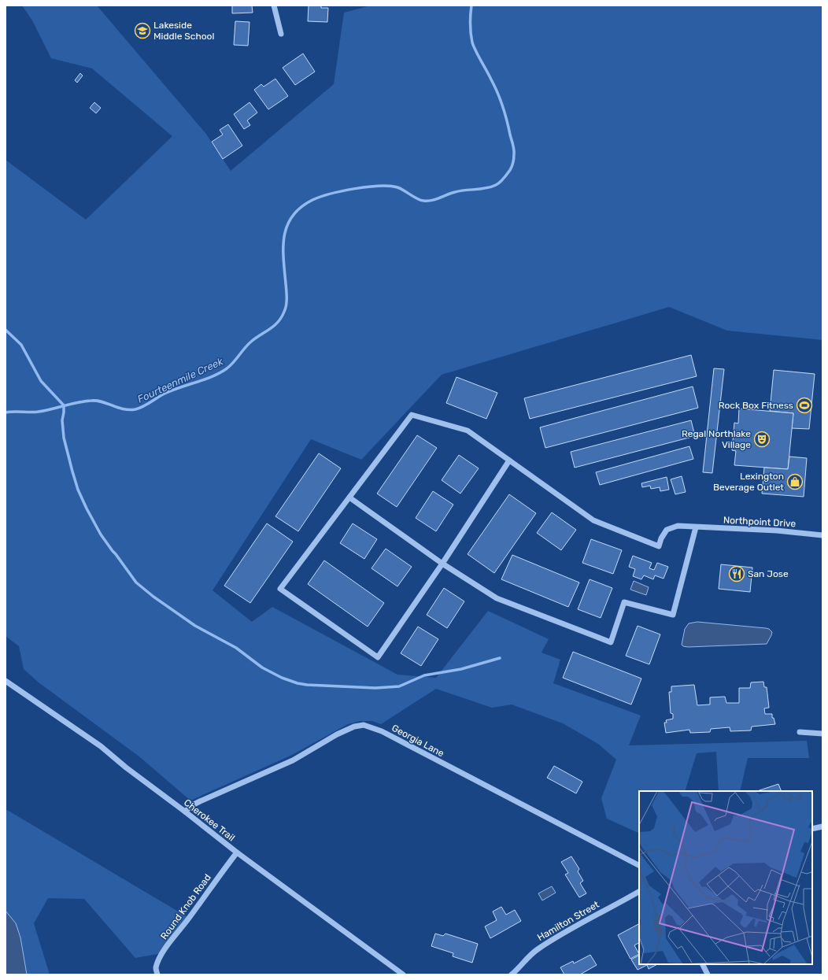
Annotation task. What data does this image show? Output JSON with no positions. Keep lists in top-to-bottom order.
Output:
{
  "streets": {
    "street": [
      "Northpoint Drive",
      "Georgia Lane",
      "Cherokee Trail",
      "Round Knob Road",
      "Hamilton Street"
    ]
  },
  "crossings": [
    ["Georgia Lane", "Cherokee Trail"],
    ["Cherokee Trail", "Round Knob Road"]
  ],
  "water": ["Fourteenmile Creek"],
  "places": {
    "school or university": ["Lakeside Middle School"],
    "sports": ["Rock Box Fitness"],
    "theatre": ["Regal Northlake Village"],
    "shop": ["Lexington Beverage Outlet"],
    "restaurant": ["San Jose"]
  }
}
